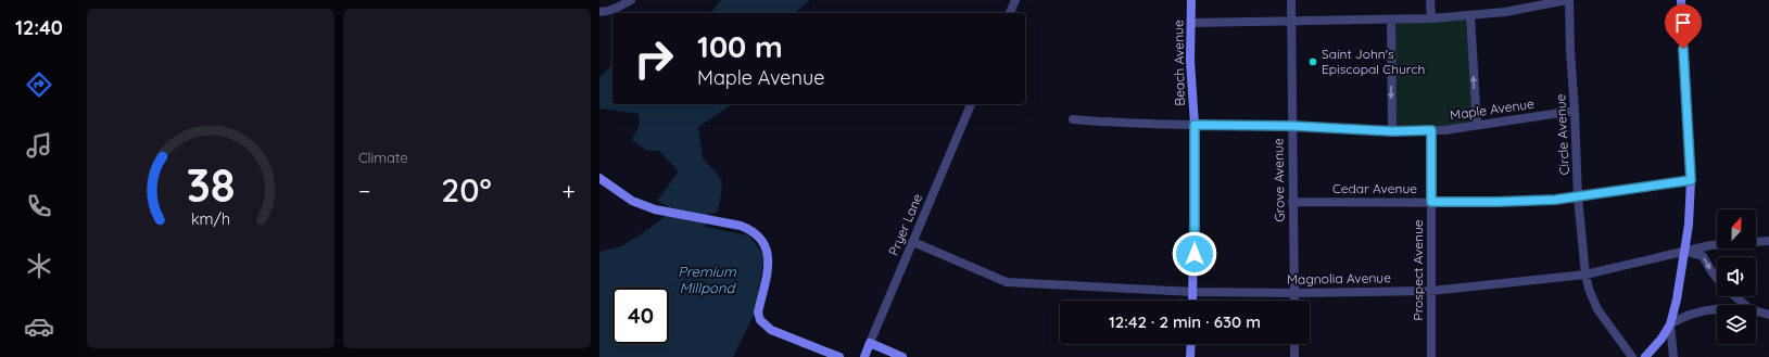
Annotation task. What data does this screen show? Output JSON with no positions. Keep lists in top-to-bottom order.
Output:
{
  "streets": {
    "street": [
      "Beach Avenue",
      "Maple Avenue",
      "Circle Avenue",
      "Grove Avenue",
      "Cedar Avenue",
      "Pryer Lane",
      "Prospect Avenue",
      "Magnolia Avenue"
    ]
  },
  "crossings": [
    ["Beach Avenue", "Maple Avenue"],
    ["Beach Avenue", "Magnolia Avenue"],
    ["Maple Avenue", "Circle Avenue"],
    ["Maple Avenue", "Grove Avenue"],
    ["Maple Avenue", "Prospect Avenue"],
    ["Circle Avenue", "Cedar Avenue"],
    ["Circle Avenue", "Magnolia Avenue"],
    ["Grove Avenue", "Cedar Avenue"],
    ["Grove Avenue", "Magnolia Avenue"],
    ["Cedar Avenue", "Prospect Avenue"],
    ["Pryer Lane", "Magnolia Avenue"],
    ["Prospect Avenue", "Magnolia Avenue"]
  ],
  "water": ["Premium Millpond"],
  "places": ["Saint John's Episcopal Church"],
  "north": "top",
  "page": {
    "tabs": "12:40",
    "tile": "Climate",
    "turn": ["100 m", "Maple Avenue"],
    "heat": ["−", "20°", "+"],
    "limit": "40",
    "trip": "12:42 · 2 min · 630 m",
    "gauge": ["38", "km/h"]
  }
}
